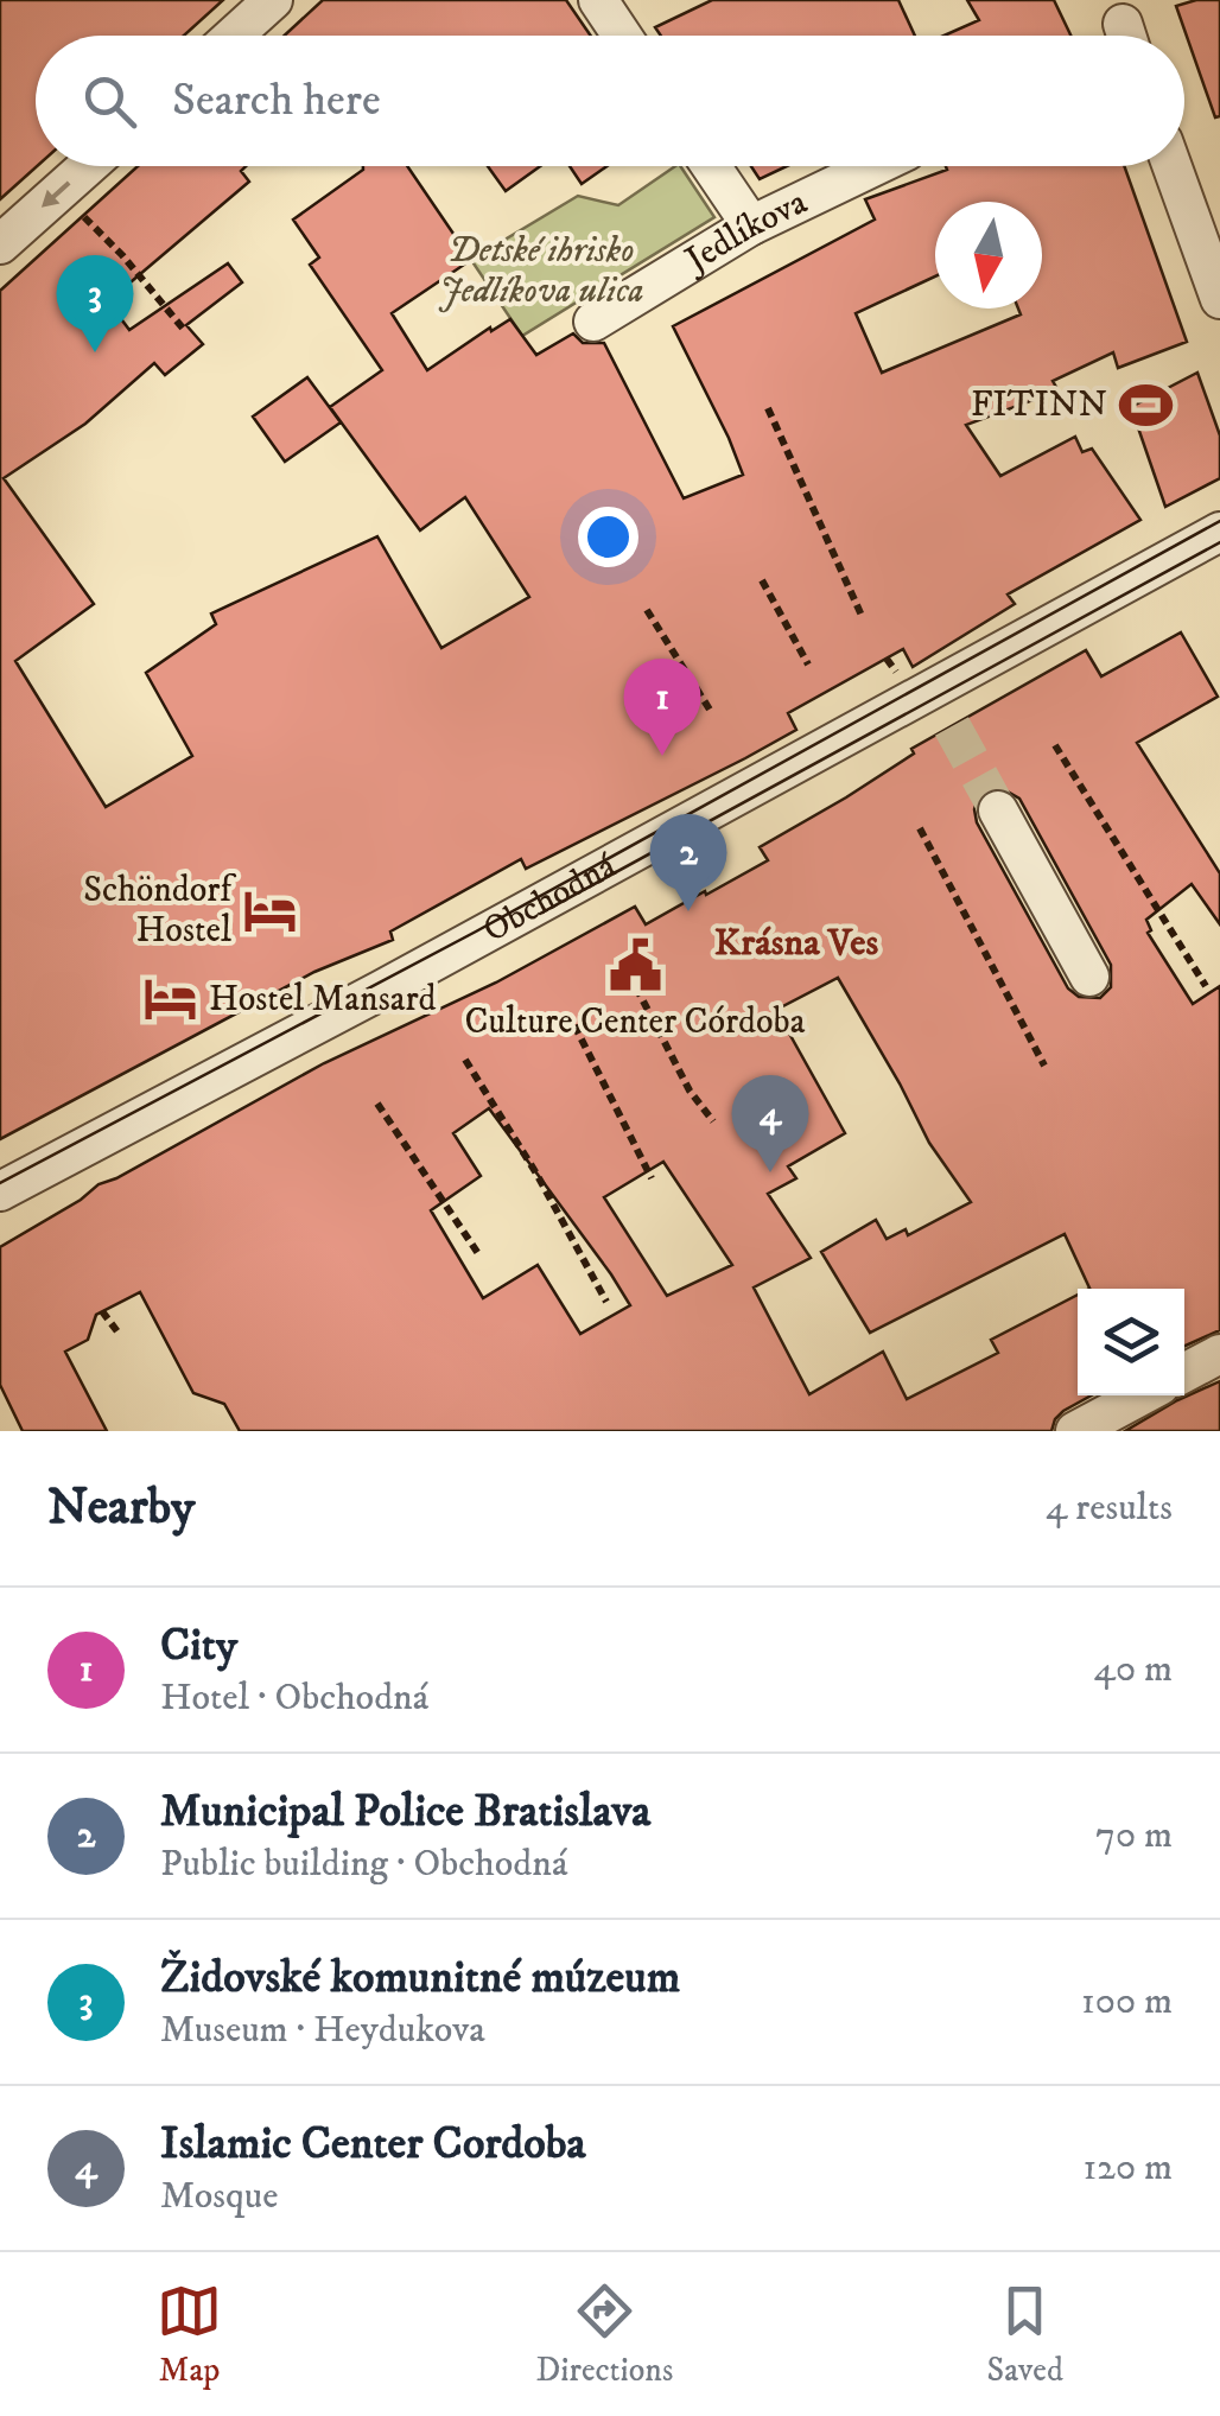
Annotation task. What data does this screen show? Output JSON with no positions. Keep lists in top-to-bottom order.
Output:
{
  "streets": {
    "street": ["Jedlíkova", "Obchodná"]
  },
  "districts": ["Krásna Ves"],
  "parks": ["Detské ihrisko Jedlíkova ulica"],
  "places": {
    "sports": ["FITINN"],
    "hotel": ["Schöndorf Hostel", "Hostel Mansard"],
    "public building": ["Culture Center Córdoba"]
  },
  "north": "bottom",
  "page": {
    "search": "Search here",
    "pins": [
      "3",
      "1",
      "2",
      "4"
    ],
    "heading": ["Nearby", "4 results"],
    "list": [
      {
        "mark": "1",
        "name": "City",
        "note": "Hotel · Obchodná",
        "value": "40 m"
      },
      {
        "mark": "2",
        "name": "Municipal Police Bratislava",
        "note": "Public building · Obchodná",
        "value": "70 m"
      },
      {
        "mark": "3",
        "name": "Židovské komunitné múzeum",
        "note": "Museum · Heydukova",
        "value": "100 m"
      },
      {
        "mark": "4",
        "name": "Islamic Center Cordoba",
        "note": "Mosque",
        "value": "120 m"
      }
    ],
    "nav": ["Map", "Directions", "Saved"]
  }
}
